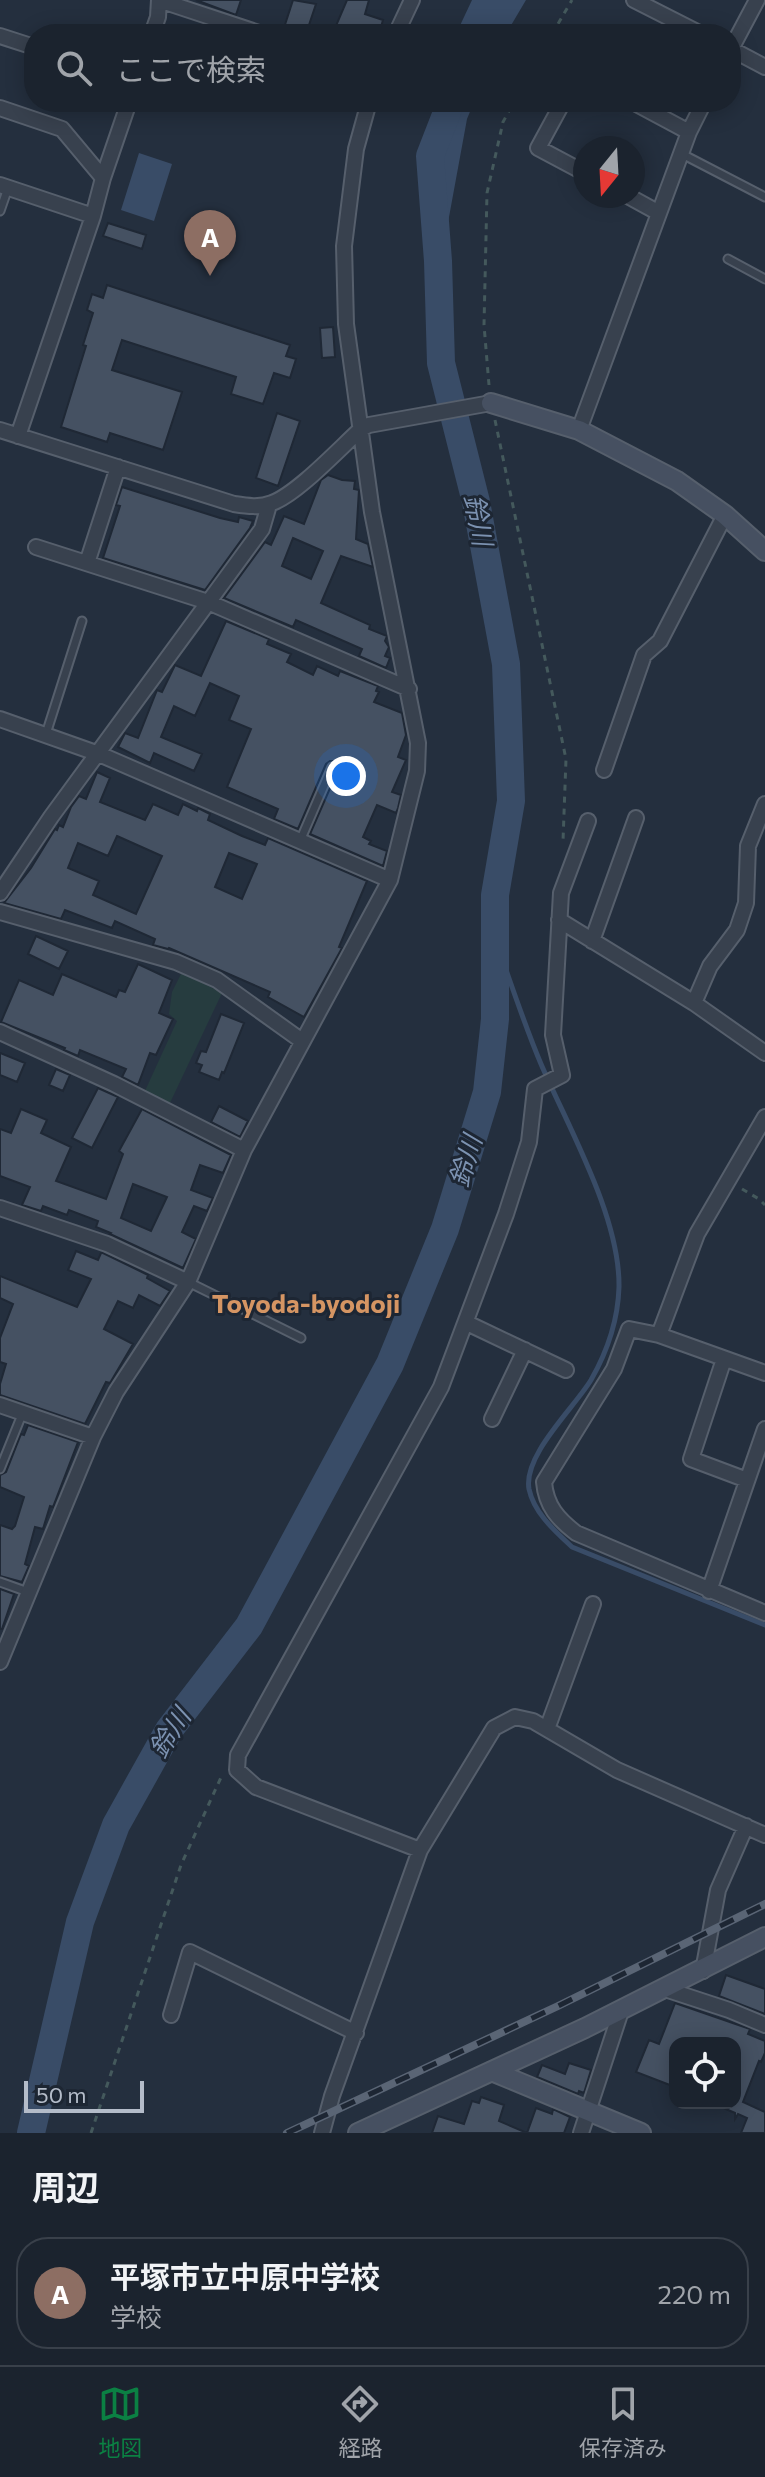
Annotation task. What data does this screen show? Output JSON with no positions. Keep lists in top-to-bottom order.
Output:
{
  "districts": ["Toyoda-byodoji"],
  "water": ["鈴川"],
  "scale_bar": "50 m",
  "north": "bottom",
  "page": {
    "search": "ここで検索",
    "pins": "A",
    "scale": "50 m",
    "heading": "周辺",
    "list": [
      {
        "mark": "A",
        "name": "平塚市立中原中学校",
        "note": "学校",
        "value": "220 m"
      }
    ],
    "nav": ["地図", "経路", "保存済み"]
  }
}
